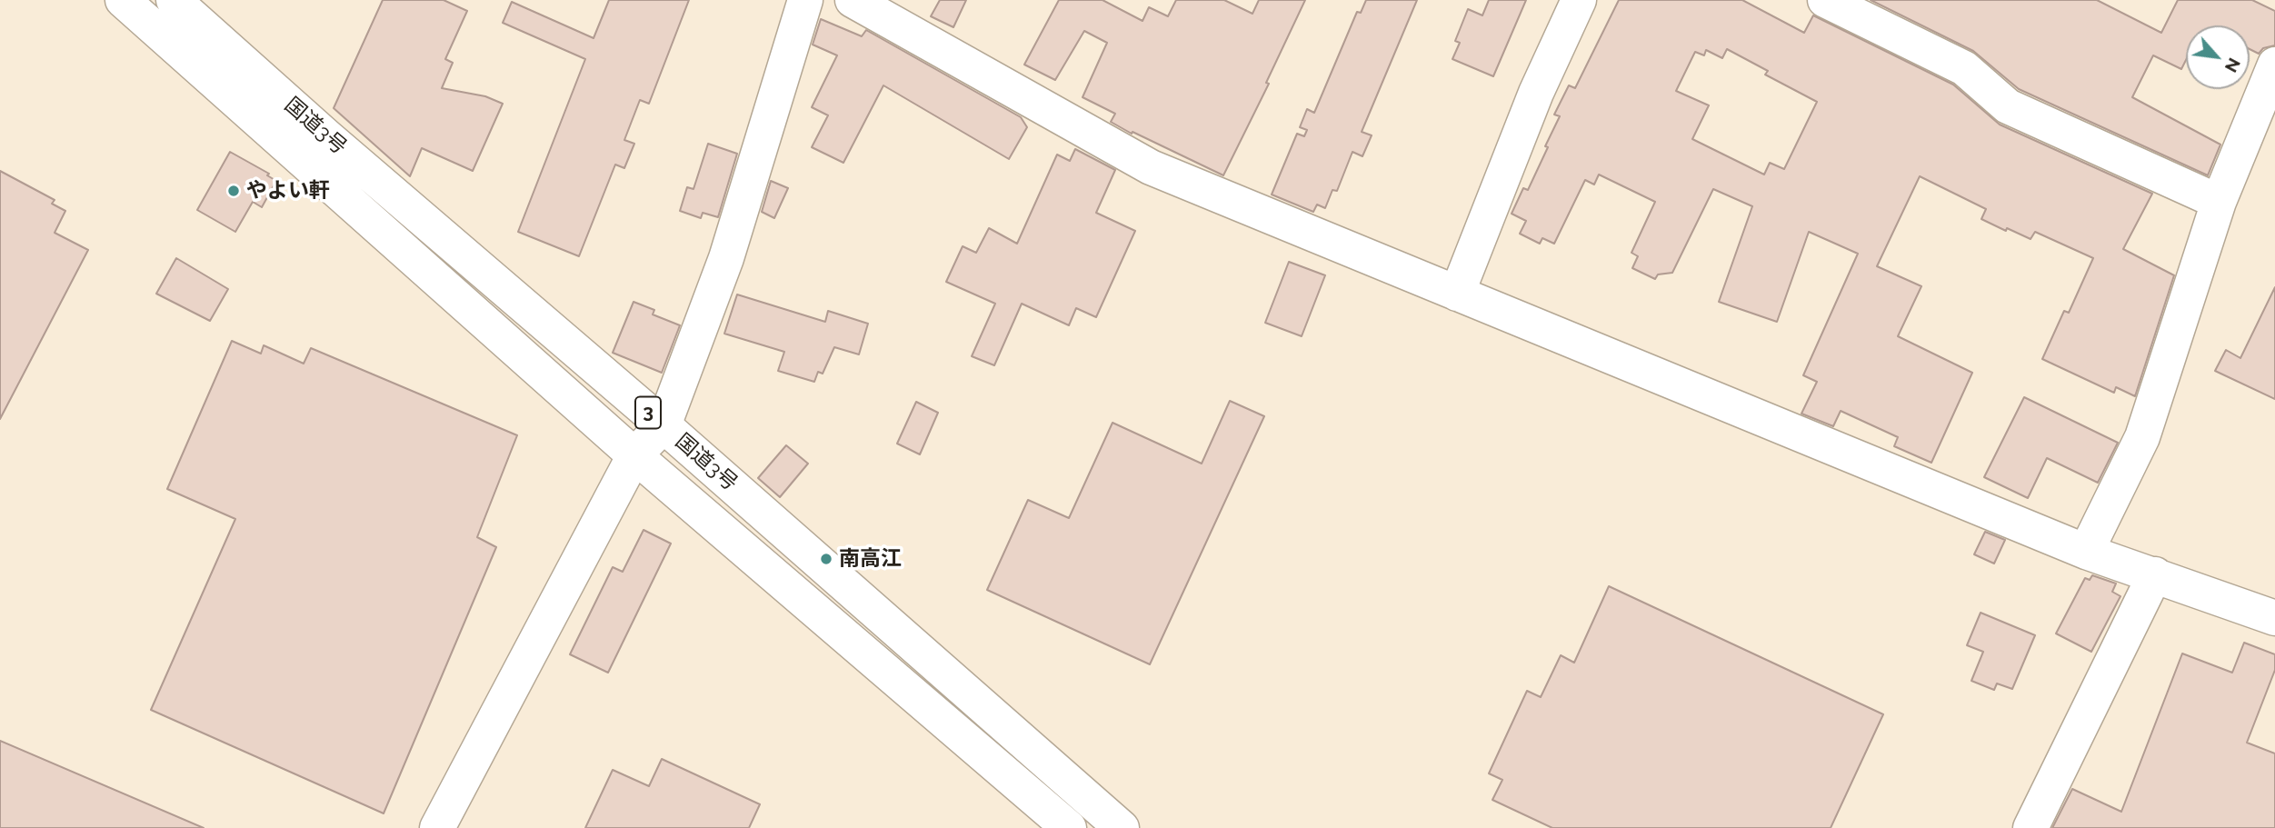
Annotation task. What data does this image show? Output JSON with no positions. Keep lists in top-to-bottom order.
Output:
{
  "streets": {
    "main road": ["国道3号", "3"]
  },
  "places": ["やよい軒", "南高江"],
  "north": "bottom right"
}
